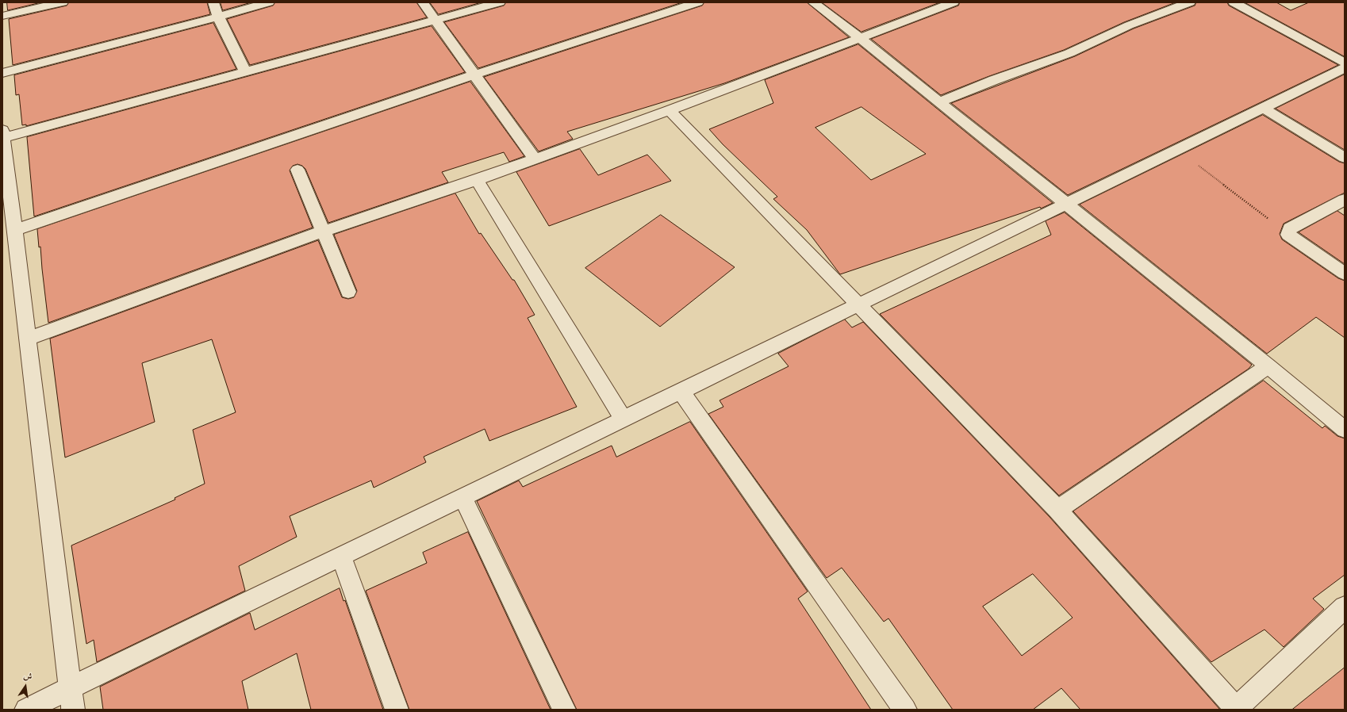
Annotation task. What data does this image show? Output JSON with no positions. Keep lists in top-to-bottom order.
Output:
{
  "north": "top"
}
